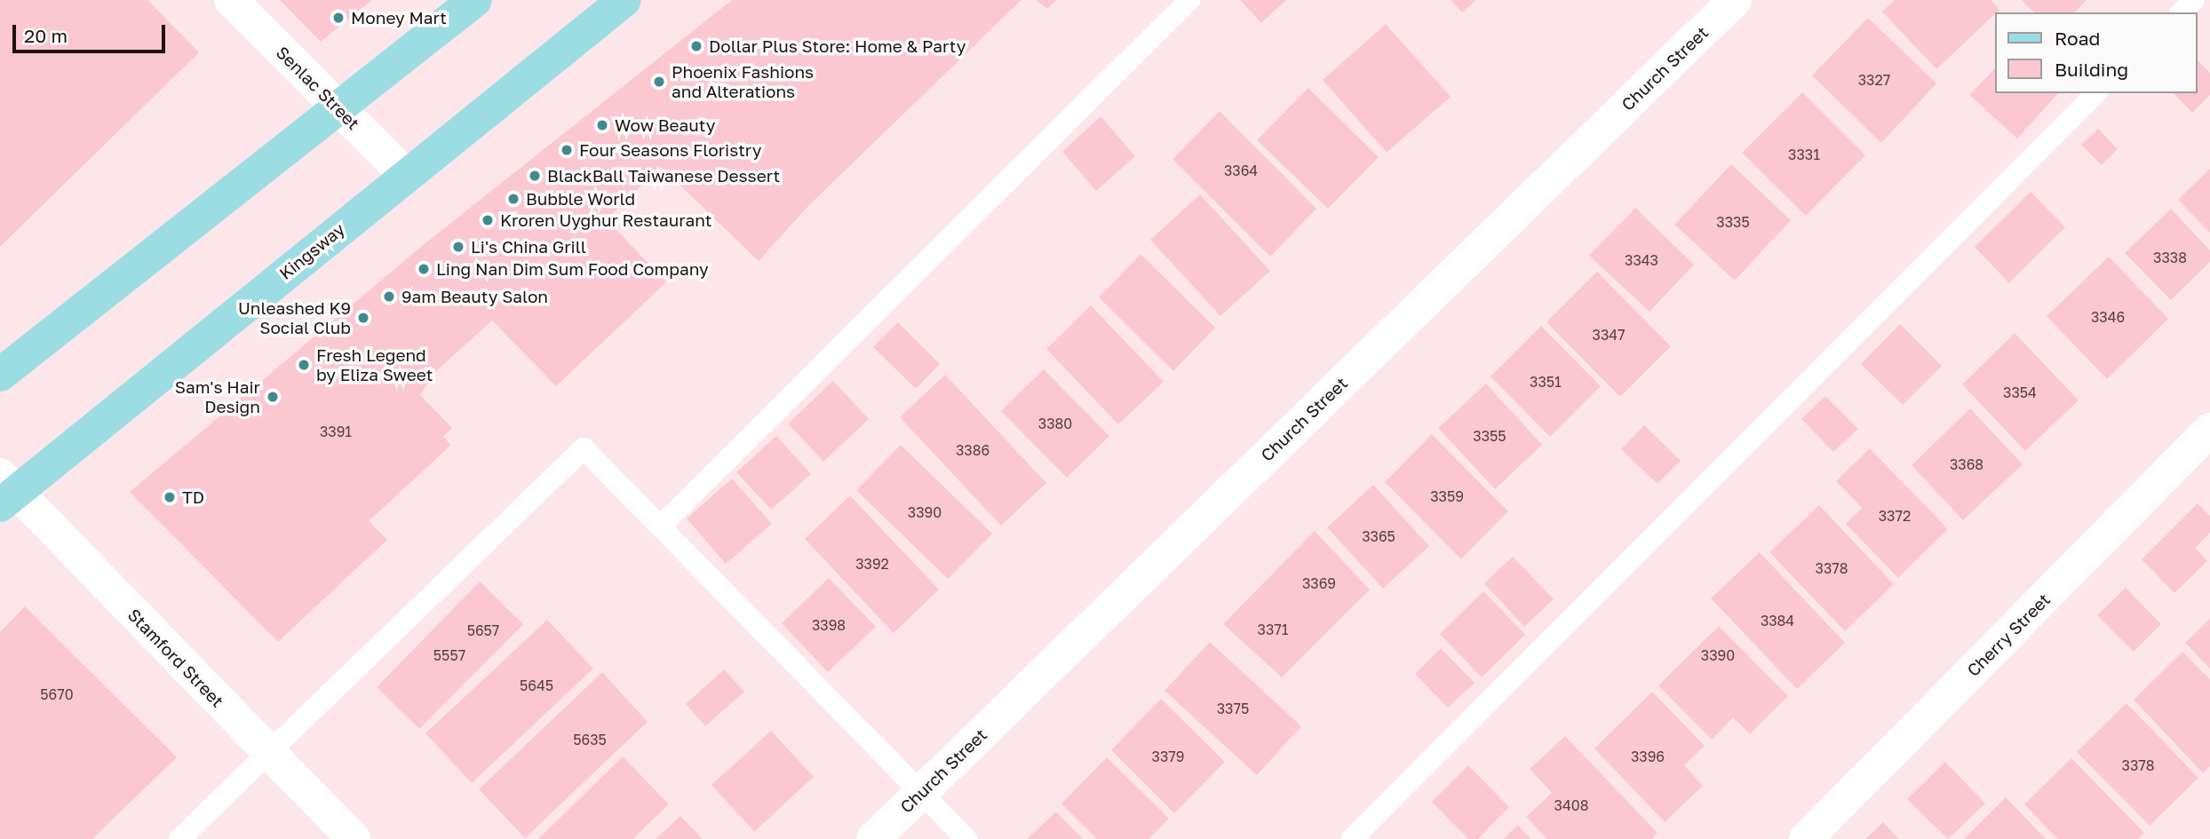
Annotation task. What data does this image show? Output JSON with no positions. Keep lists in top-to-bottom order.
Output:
{
  "streets": {
    "main road": ["Kingsway"],
    "street": [
      "Church Street",
      "Senlac Street",
      "Cherry Street",
      "Stamford Street"
    ]
  },
  "crossings": [
    ["Senlac Street", "Kingsway"],
    ["Kingsway", "Stamford Street"]
  ],
  "places": [
    "Money Mart",
    "Dollar Plus Store: Home & Party",
    "Phoenix Fashions and Alterations",
    "Wow Beauty",
    "Four Seasons Floristry",
    "BlackBall Taiwanese Dessert",
    "Bubble World",
    "Kroren Uyghur Restaurant",
    "Li's China Grill",
    "Ling Nan Dim Sum Food Company",
    "9am Beauty Salon",
    "Unleashed K9 Social Club",
    "Fresh Legend by Eliza Sweet",
    "Sam's Hair Design",
    "TD"
  ],
  "house_numbers": [
    "3327",
    "3331",
    "3364",
    "3335",
    "3338",
    "3343",
    "3346",
    "3347",
    "3351",
    "3354",
    "3380",
    "3391",
    "3355",
    "3386",
    "3368",
    "3359",
    "3390",
    "3372",
    "3365",
    "3392",
    "3378",
    "3369",
    "3384",
    "3398",
    "3371",
    "5657",
    "5557",
    "3390",
    "5645",
    "5670",
    "3375",
    "5635",
    "3379",
    "3396",
    "3378",
    "3408"
  ],
  "legend": ["Road", "Building"],
  "scale_bar": "20 m"
}
